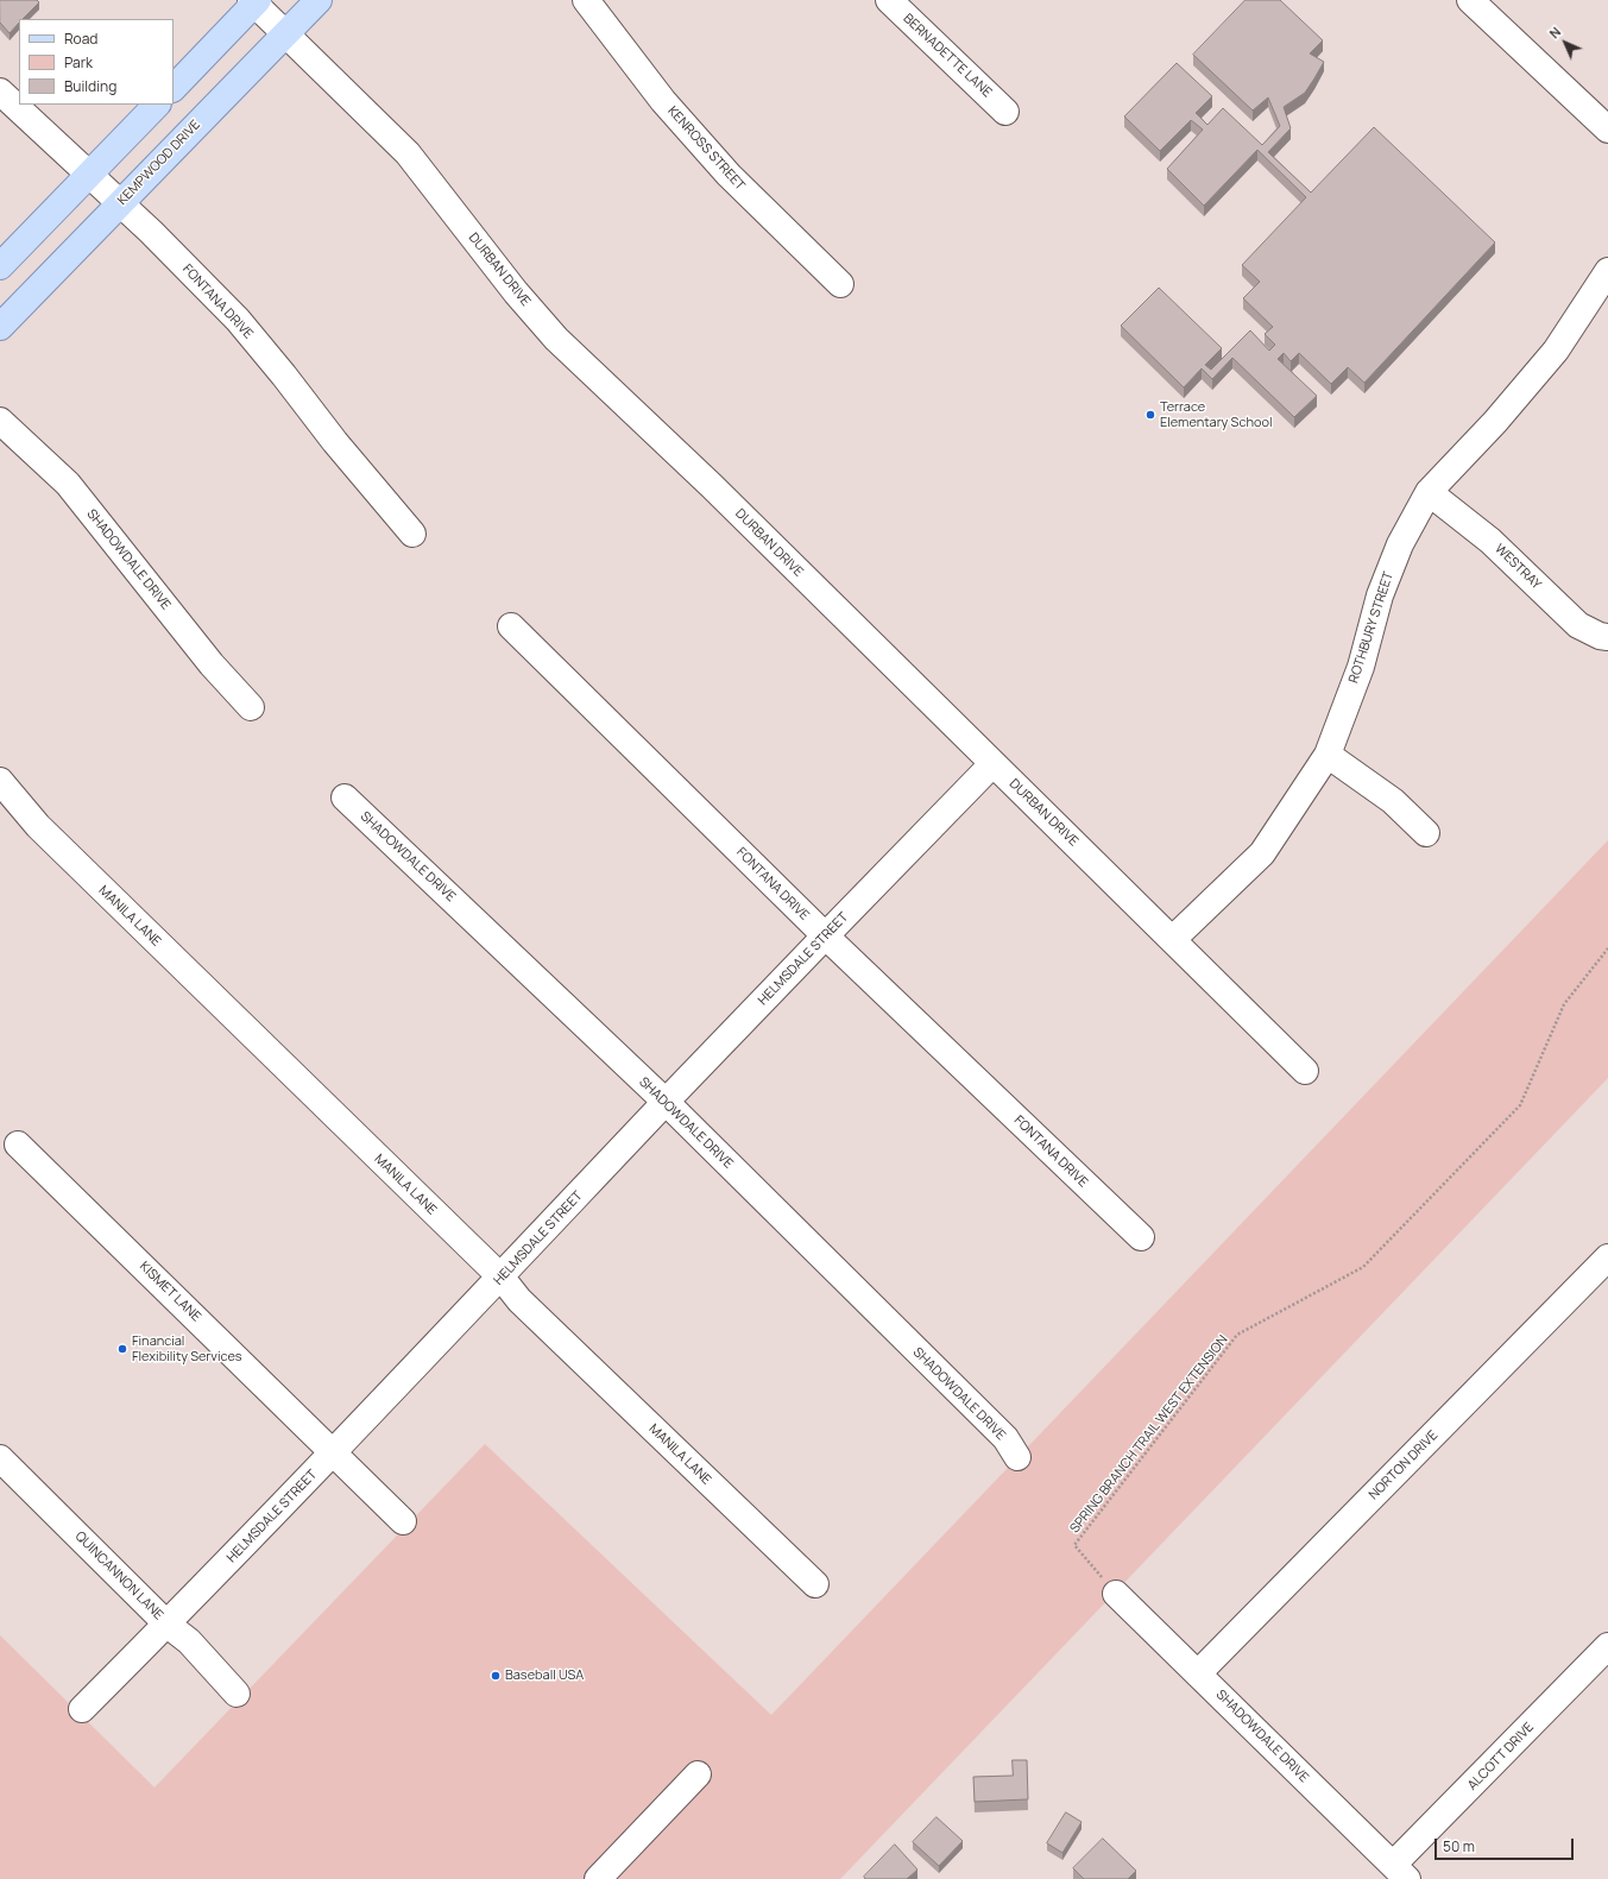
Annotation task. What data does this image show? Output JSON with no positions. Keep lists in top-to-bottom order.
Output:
{
  "streets": {
    "main road": ["KEMPWOOD DRIVE"],
    "street": [
      "BERNADETTE LANE",
      "KENROSS STREET",
      "DURBAN DRIVE",
      "FONTANA DRIVE",
      "SHADOWDALE DRIVE",
      "WESTRAY",
      "ROTHBURY STREET",
      "MANILA LANE",
      "HELMSDALE STREET",
      "KISMET LANE",
      "NORTON DRIVE",
      "QUINCANNON LANE",
      "ALCOTT DRIVE"
    ],
    "path": ["SPRING BRANCH TRAIL WEST EXTENSION"]
  },
  "crossings": [
    ["KEMPWOOD DRIVE", "DURBAN DRIVE"],
    ["KEMPWOOD DRIVE", "FONTANA DRIVE"],
    ["DURBAN DRIVE", "ROTHBURY STREET"],
    ["DURBAN DRIVE", "HELMSDALE STREET"],
    ["FONTANA DRIVE", "HELMSDALE STREET"],
    ["SHADOWDALE DRIVE", "HELMSDALE STREET"],
    ["SHADOWDALE DRIVE", "SPRING BRANCH TRAIL WEST EXTENSION"],
    ["SHADOWDALE DRIVE", "NORTON DRIVE"],
    ["SHADOWDALE DRIVE", "ALCOTT DRIVE"],
    ["WESTRAY", "ROTHBURY STREET"],
    ["MANILA LANE", "HELMSDALE STREET"],
    ["HELMSDALE STREET", "KISMET LANE"],
    ["HELMSDALE STREET", "QUINCANNON LANE"]
  ],
  "places": ["Terrace Elementary School", "Financial Flexibility Services", "Baseball USA"],
  "legend": ["Road", "Park", "Building"],
  "scale_bar": "50 m",
  "north": "top left"
}
